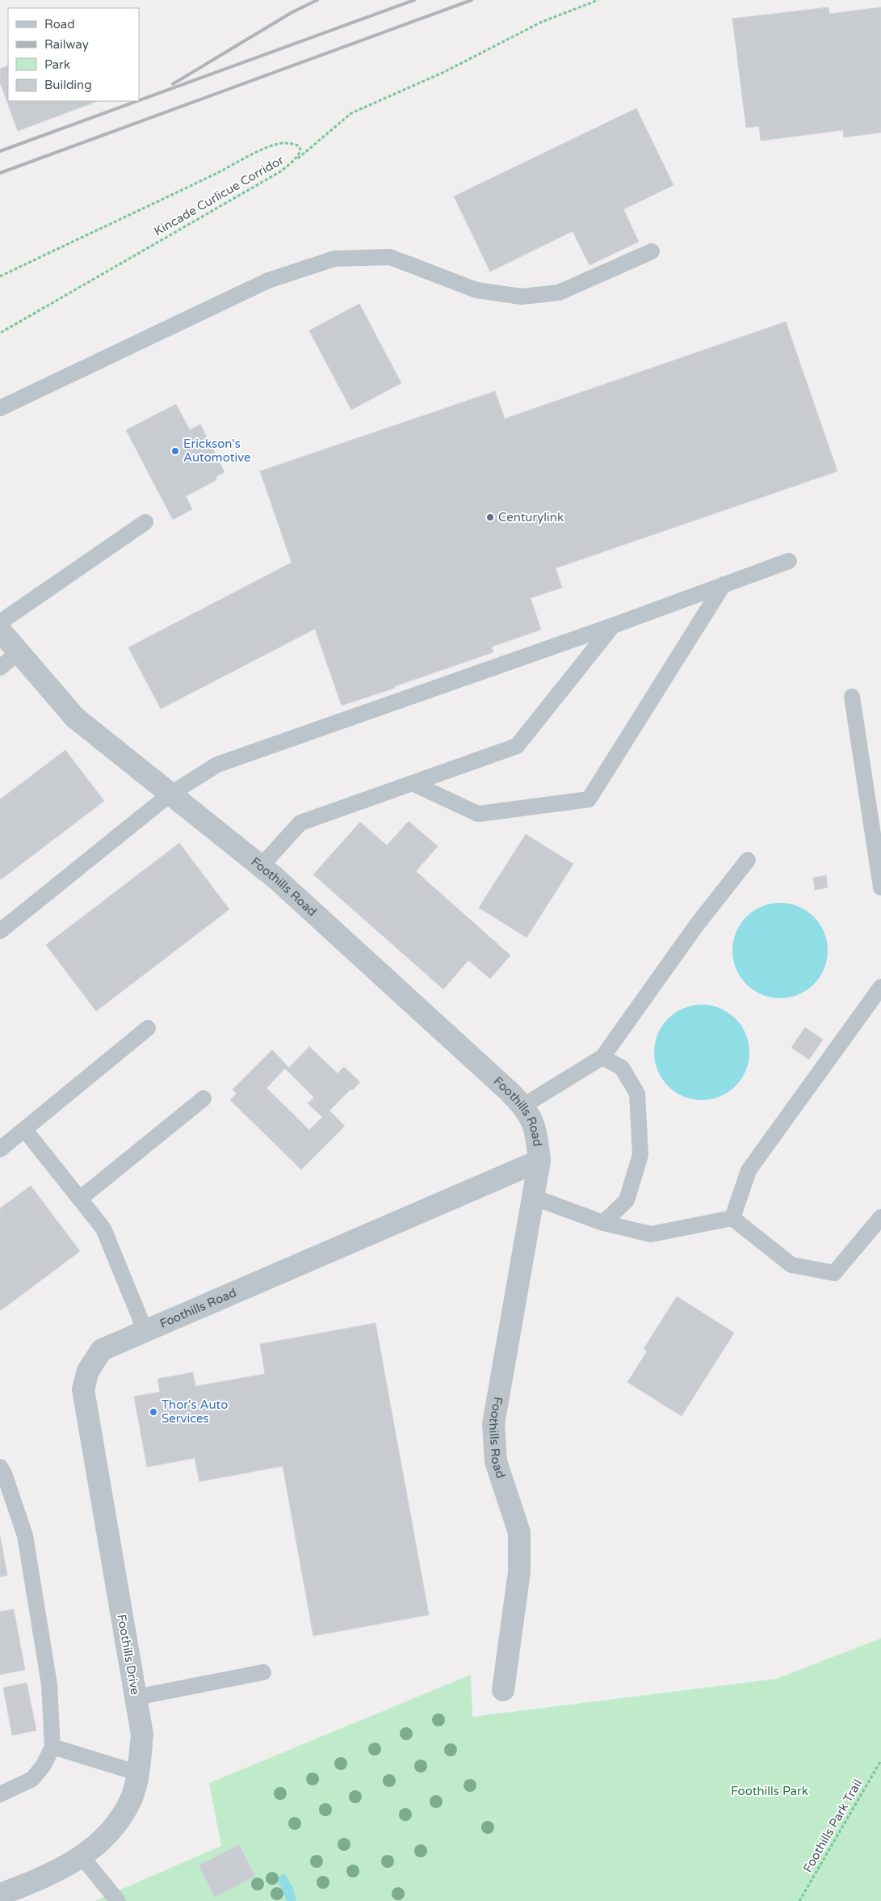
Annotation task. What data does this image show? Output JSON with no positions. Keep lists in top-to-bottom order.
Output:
{
  "streets": {
    "street": ["Foothills Road", "Foothills Drive"],
    "path": ["Kincade Curlicue Corridor", "Foothills Park Trail"]
  },
  "crossings": [
    ["Foothills Road", "Foothills Drive"]
  ],
  "parks": ["Foothills Park"],
  "places": ["Erickson's Automotive", "Centurylink", "Thor's Auto Services"],
  "legend": [
    "Road",
    "Railway",
    "Park",
    "Building"
  ]
}
